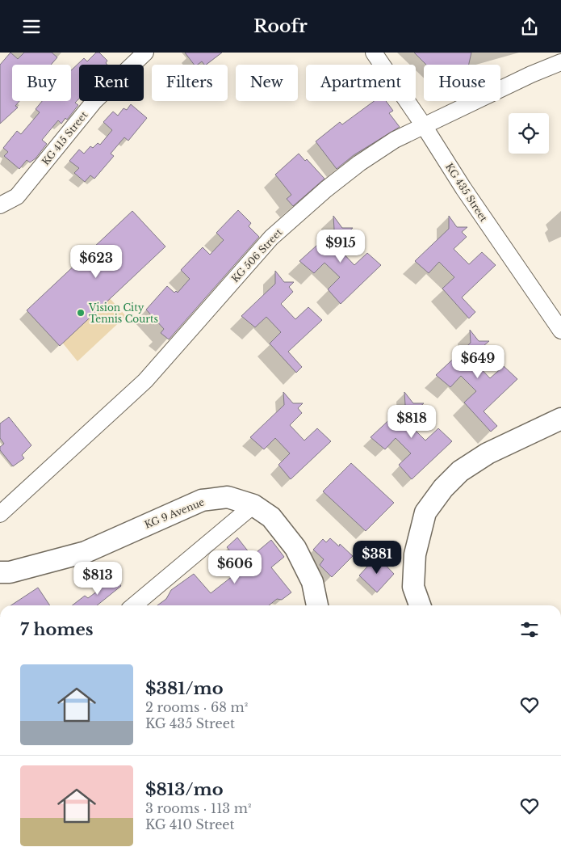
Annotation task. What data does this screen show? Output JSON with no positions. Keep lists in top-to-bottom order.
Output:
{
  "streets": {
    "main road": ["KG 9 Avenue"],
    "street": ["KG 415 Street", "KG 435 Street", "KG 506 Street"]
  },
  "crossings": [
    ["KG 435 Street", "KG 506 Street"]
  ],
  "places": ["Vision City Tennis Courts"],
  "page": {
    "header": "Roofr",
    "chip": [
      "Buy",
      "Rent",
      "Filters",
      "New",
      "Apartment",
      "House"
    ],
    "price": [
      "$915",
      "$623",
      "$649",
      "$818",
      "$381",
      "$606",
      "$813"
    ],
    "heading": "7 homes",
    "list": [
      {
        "name": "$381/mo",
        "note": "2 rooms · 68 m² · KG 435 Street"
      },
      {
        "name": "$813/mo",
        "note": "3 rooms · 113 m² · KG 410 Street"
      }
    ]
  }
}
